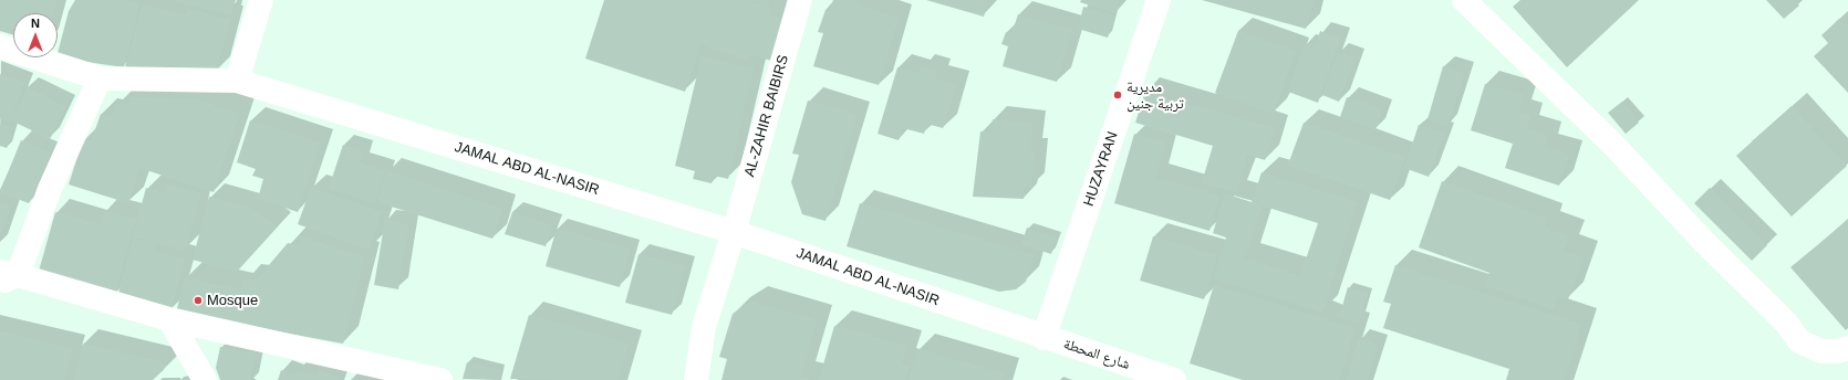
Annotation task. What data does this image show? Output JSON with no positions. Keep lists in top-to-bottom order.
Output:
{
  "streets": {
    "street": [
      "AL-ZAHIR BAIBIRS",
      "JAMAL ABD AL-NASIR",
      "HUZAYRAN",
      "شارع المحطة"
    ]
  },
  "crossings": [
    ["AL-ZAHIR BAIBIRS", "JAMAL ABD AL-NASIR"],
    ["JAMAL ABD AL-NASIR", "HUZAYRAN"],
    ["JAMAL ABD AL-NASIR", "شارع المحطة"],
    ["HUZAYRAN", "شارع المحطة"]
  ],
  "places": ["مديرية تربية جنين", "Mosque"],
  "north": "top"
}
